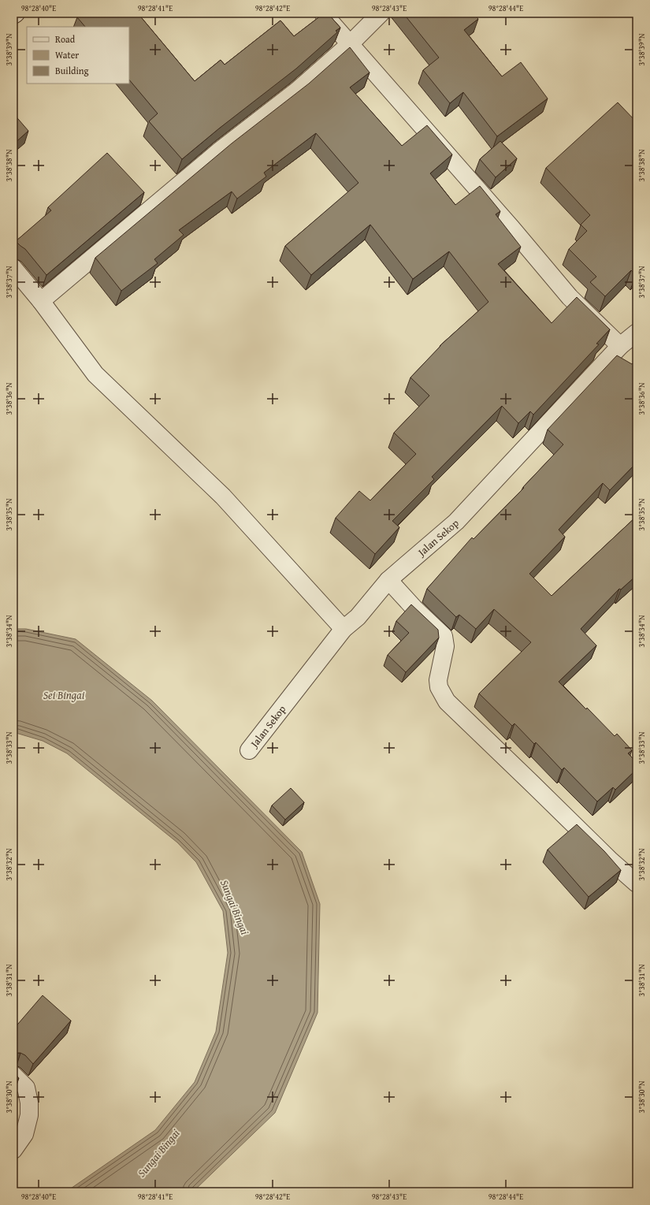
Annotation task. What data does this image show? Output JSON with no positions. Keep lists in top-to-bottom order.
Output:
{
  "streets": {
    "street": ["Jalan Sekop"]
  },
  "water": ["Sei Bingai", "Sungai Bingai"],
  "legend": ["Road", "Water", "Building"],
  "coordinates": [
    "98°28'40\"E",
    "98°28'41\"E",
    "98°28'42\"E",
    "98°28'43\"E",
    "98°28'44\"E",
    "3°38'39\"N",
    "3°38'38\"N",
    "3°38'37\"N",
    "3°38'36\"N",
    "3°38'35\"N",
    "3°38'34\"N",
    "3°38'33\"N",
    "3°38'32\"N",
    "3°38'31\"N",
    "3°38'30\"N"
  ]
}
